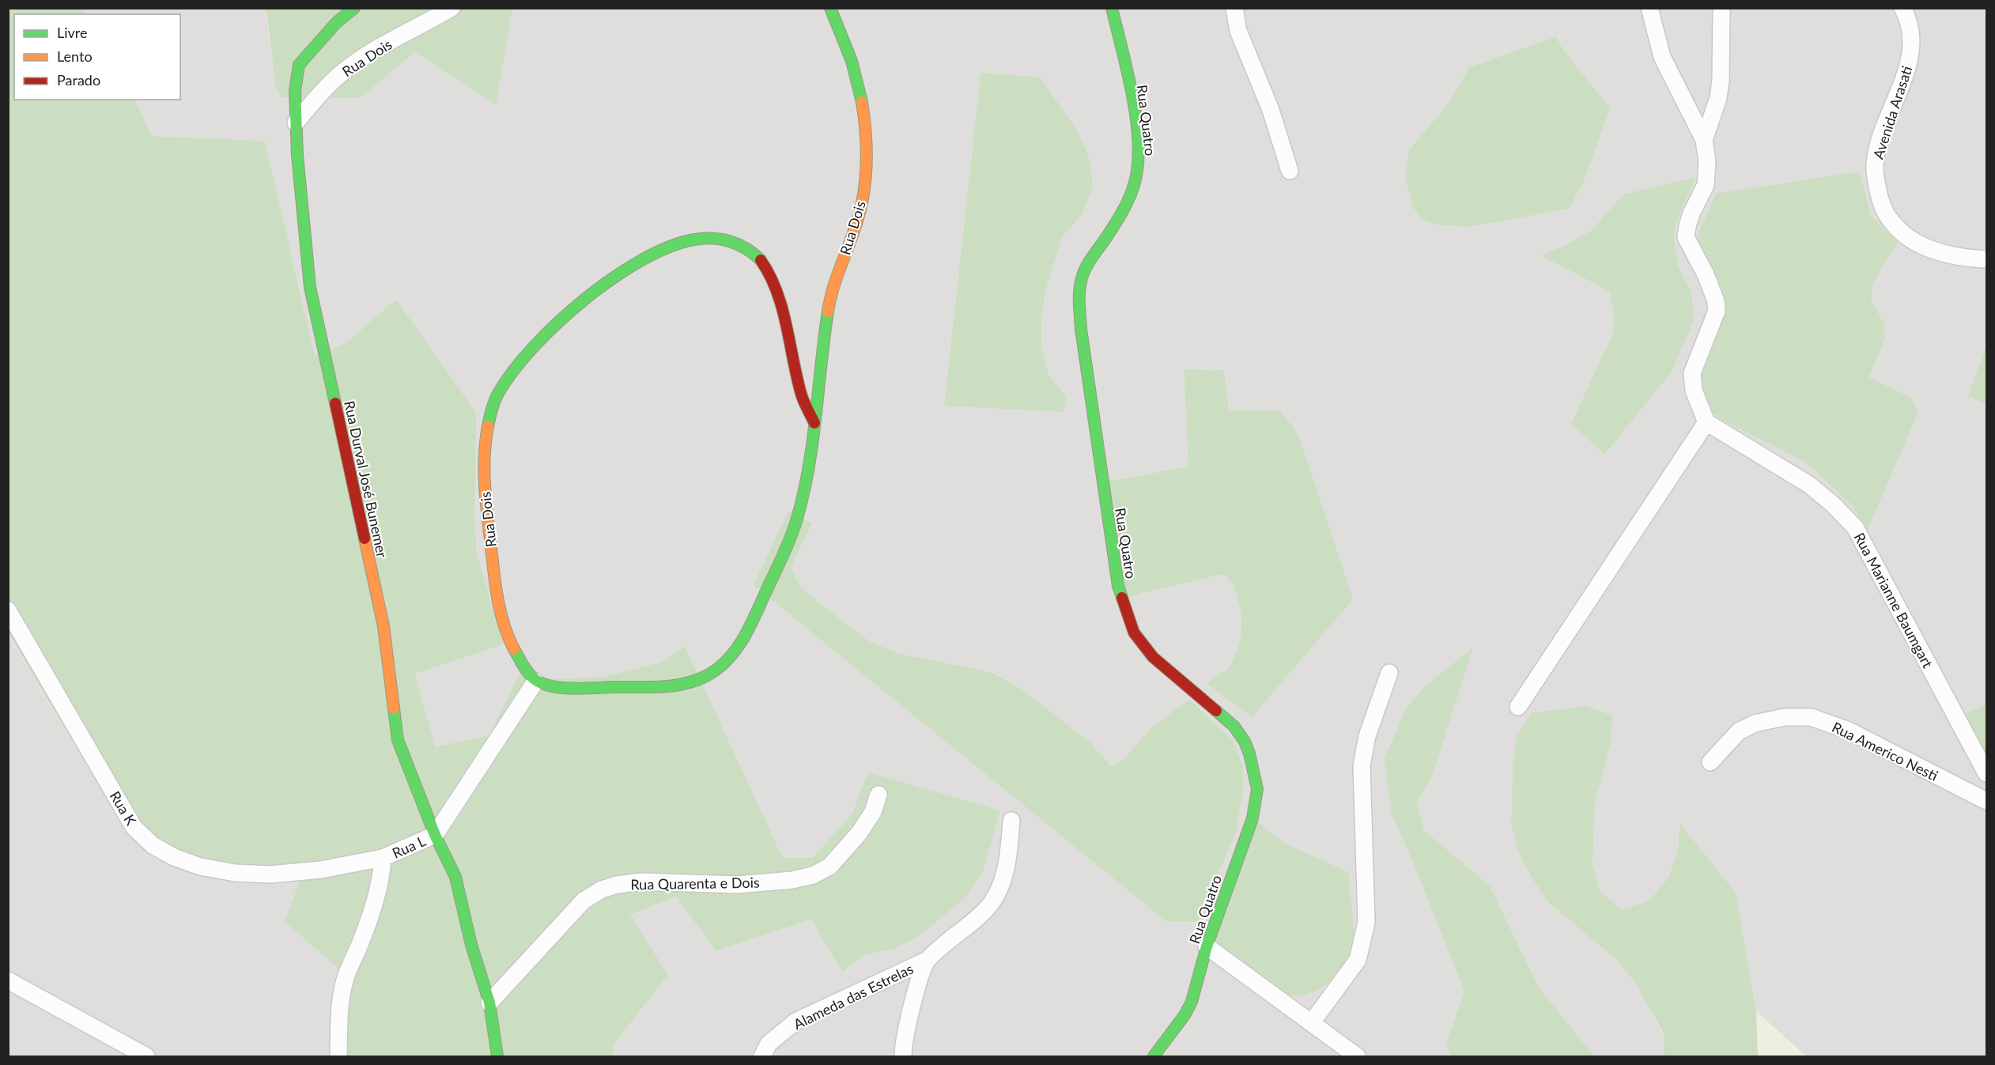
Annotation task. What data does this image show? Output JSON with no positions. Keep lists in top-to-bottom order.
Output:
{
  "streets": {
    "street": [
      "Rua Dois",
      "Avenida Arasati",
      "Rua Quatro",
      "Rua Durval José Bunemer",
      "Rua Marianne Baumgart",
      "Rua Americo Nesti",
      "Rua K",
      "Rua L",
      "Rua Quarenta e Dois",
      "Alameda das Estrelas"
    ]
  },
  "crossings": [
    ["Rua Dois", "Rua Durval José Bunemer"],
    ["Rua Durval José Bunemer", "Rua L"],
    ["Rua K", "Rua L"]
  ],
  "legend": ["Livre", "Lento", "Parado"]
}
